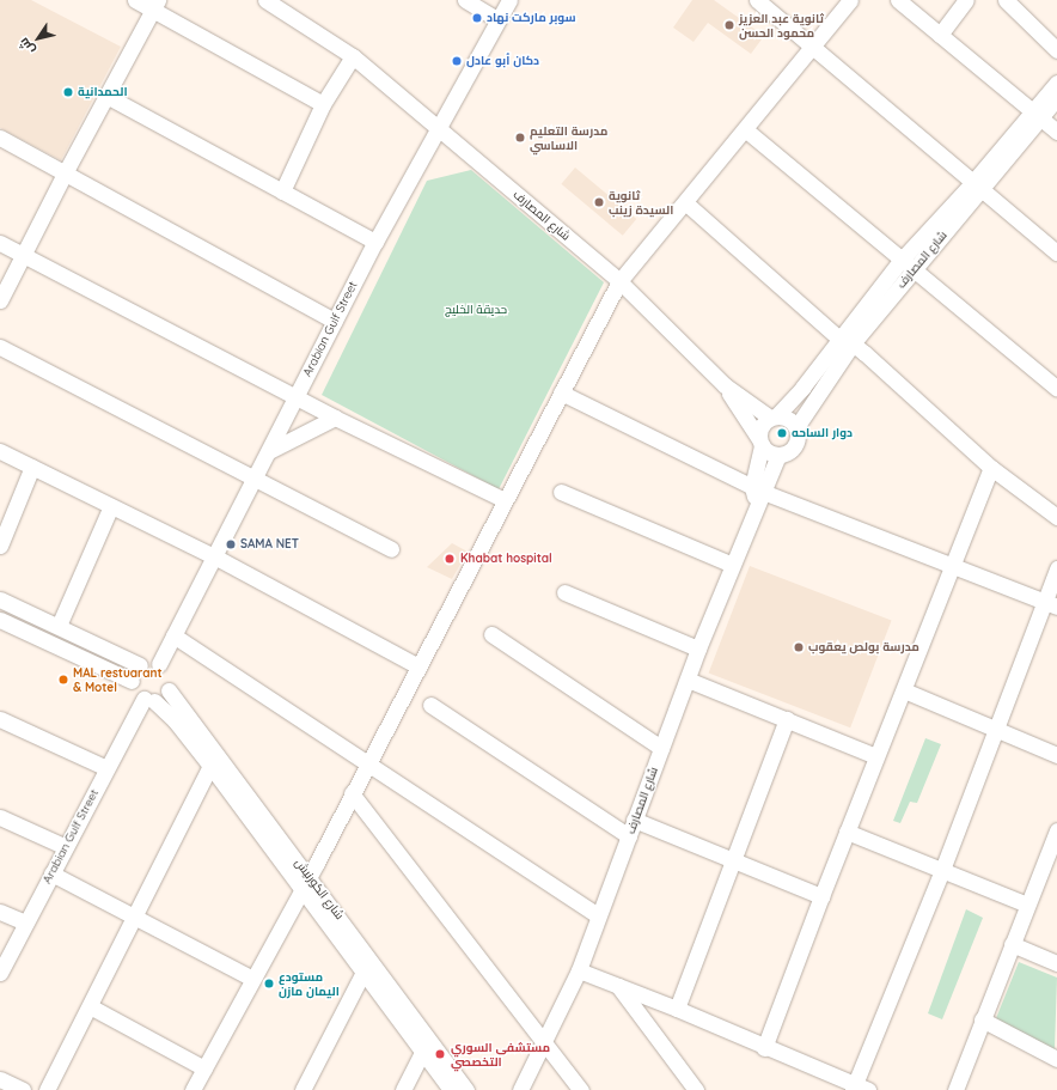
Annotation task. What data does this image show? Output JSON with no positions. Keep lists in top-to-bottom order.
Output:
{
  "streets": {
    "street": ["شارع المصارف", "Arabian Gulf Street", "شارع الكورنيش"]
  },
  "crossings": [
    ["شارع المصارف", "Arabian Gulf Street"],
    ["Arabian Gulf Street", "شارع الكورنيش"]
  ],
  "parks": ["حديقة الخليج"],
  "places": [
    "سوبر ماركت نهاد",
    "ثانوية عبد العزيز محمود الحسن",
    "دكان أبو عادل",
    "الحمدانية",
    "مدرسة التعليم الاساسي",
    "ثانوية السيدة زينب",
    "دوار الساحه",
    "SAMA NET",
    "Khabat hospital",
    "مدرسة بولص يعقوب",
    "MAL restuarant & Motel",
    "مستودع اليمان مازن",
    "مستشفى السوري التخصصي"
  ],
  "north": "bottom left"
}
